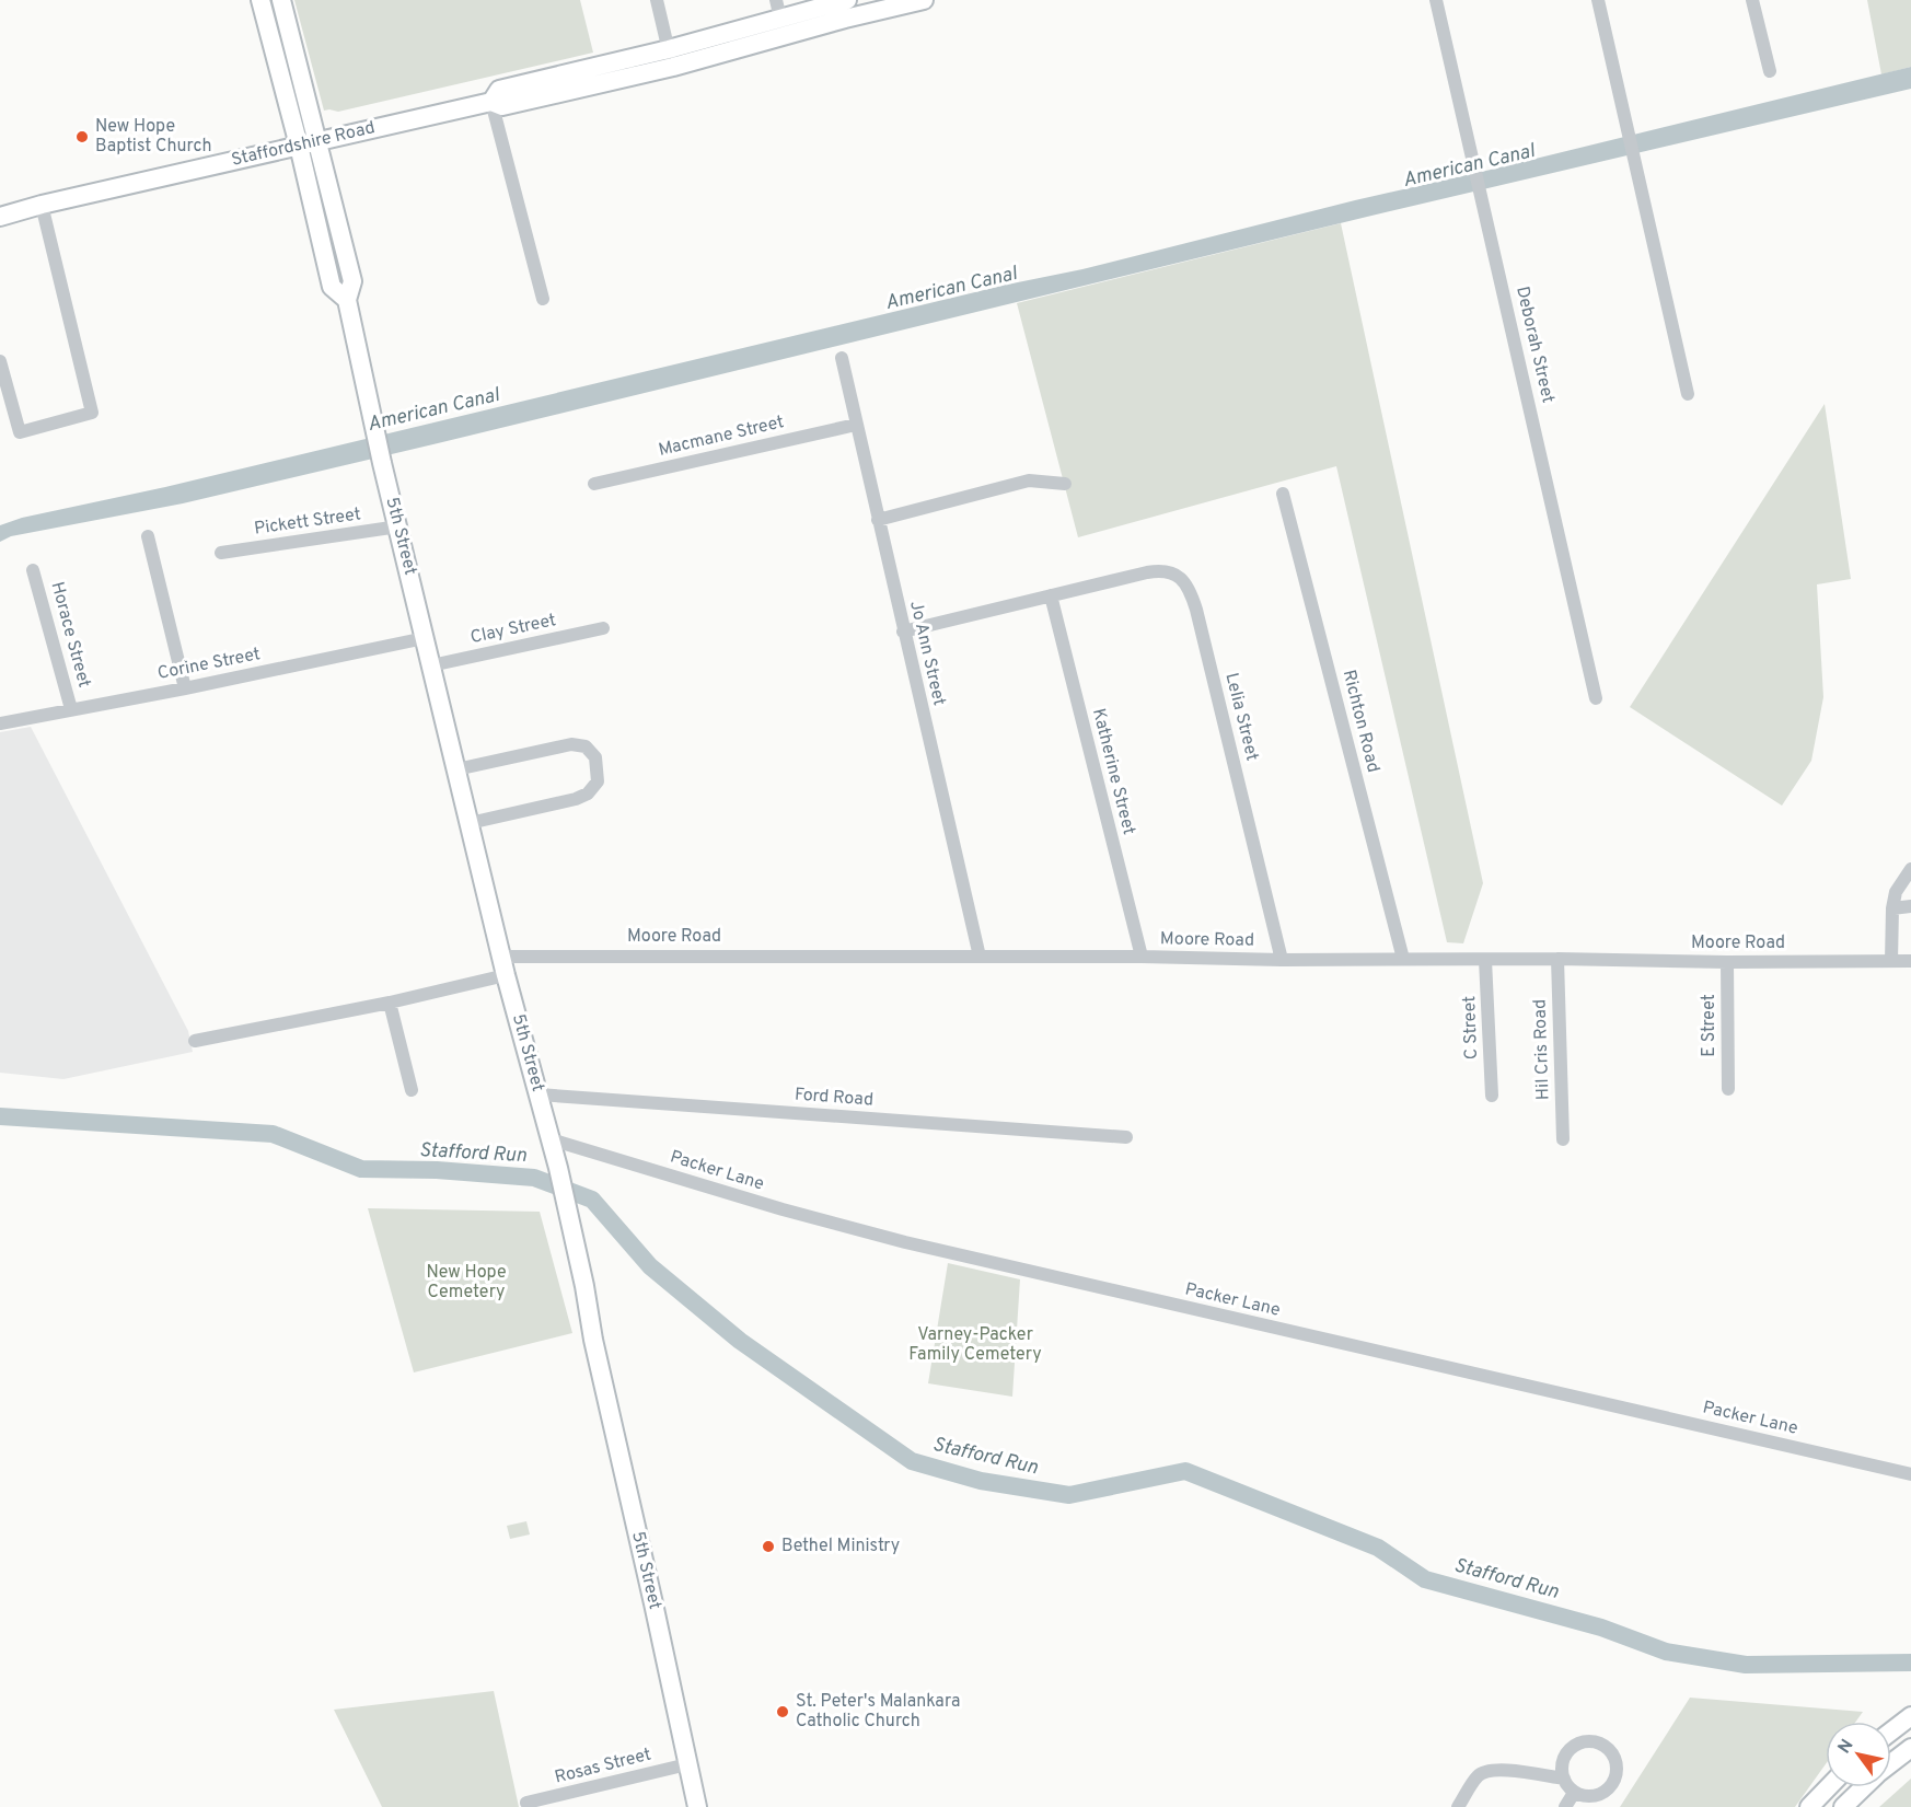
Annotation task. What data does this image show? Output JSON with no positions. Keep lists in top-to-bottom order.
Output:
{
  "streets": {
    "main road": ["Staffordshire Road", "5th Street"],
    "street": [
      "Deborah Street",
      "Macmane Street",
      "Pickett Street",
      "Clay Street",
      "Horace Street",
      "Jo Ann Street",
      "Corine Street",
      "Lelia Street",
      "Richton Road",
      "Katherine Street",
      "Moore Road",
      "E Street",
      "C Street",
      "Hil Cris Road",
      "Ford Road",
      "Packer Lane",
      "Rosas Street"
    ]
  },
  "crossings": [
    ["Staffordshire Road", "5th Street"],
    ["Macmane Street", "Jo Ann Street"],
    ["Pickett Street", "5th Street"],
    ["5th Street", "Clay Street"],
    ["5th Street", "Corine Street"],
    ["5th Street", "Moore Road"],
    ["5th Street", "Ford Road"],
    ["5th Street", "Packer Lane"],
    ["5th Street", "Rosas Street"],
    ["Horace Street", "Corine Street"],
    ["Jo Ann Street", "Lelia Street"],
    ["Jo Ann Street", "Moore Road"],
    ["Lelia Street", "Katherine Street"],
    ["Lelia Street", "Moore Road"],
    ["Richton Road", "Moore Road"],
    ["Katherine Street", "Moore Road"],
    ["Moore Road", "E Street"],
    ["Moore Road", "C Street"],
    ["Moore Road", "Hil Cris Road"]
  ],
  "water": ["American Canal", "Stafford Run"],
  "parks": ["New Hope Cemetery", "Varney-Packer Family Cemetery"],
  "places": ["New Hope Baptist Church", "Bethel Ministry", "St. Peter's Malankara Catholic Church"],
  "north": "top left"
}
